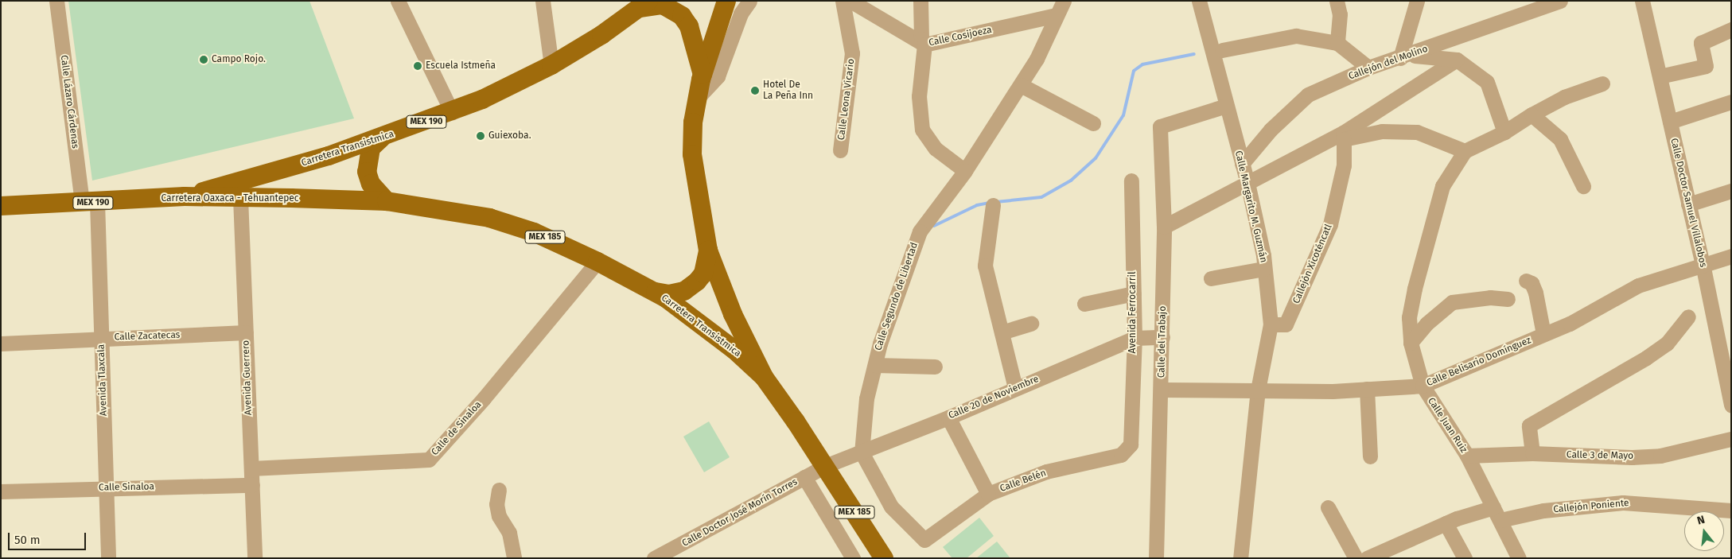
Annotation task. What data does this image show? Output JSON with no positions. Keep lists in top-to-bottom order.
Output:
{
  "streets": {
    "main road": [
      "MEX 190",
      "Carretera Transistmica",
      "Carretera Oaxaca - Tehuantepec",
      "MEX 185"
    ],
    "street": [
      "Calle Cosijoeza",
      "Callejón del Molino",
      "Calle Leona Vicario",
      "Calle Lázaro Cárdenas",
      "Calle Doctor Samuel Villalobos",
      "Calle Margarito M. Guzmán",
      "Callejón Xicoténcatl",
      "Calle Segundo de Libertad",
      "Avenida Ferrocarril",
      "Calle Zacatecas",
      "Calle del Trabajo",
      "Calle Belisario Domínguez",
      "Avenida Guerrero",
      "Avenida Tlaxcala",
      "Calle 20 de Noviembre",
      "Calle Juan Ruiz",
      "Calle de Sinaloa",
      "Calle 3 de Mayo",
      "Calle Belén",
      "Calle Sinaloa",
      "Callejón Poniente",
      "Calle Doctor José Morín Torres"
    ]
  },
  "crossings": [
    ["Calle Cosijoeza", "Calle Segundo de Libertad"],
    ["Callejón del Molino", "Calle Margarito M. Guzmán"],
    ["Calle Lázaro Cárdenas", "Carretera Oaxaca - Tehuantepec"],
    ["Calle Lázaro Cárdenas", "Avenida Tlaxcala"],
    ["Carretera Transistmica", "Carretera Oaxaca - Tehuantepec"],
    ["Carretera Transistmica", "Calle 20 de Noviembre"],
    ["Carretera Transistmica", "Calle de Sinaloa"],
    ["Carretera Transistmica", "Calle Doctor José Morín Torres"],
    ["Carretera Oaxaca - Tehuantepec", "Avenida Guerrero"],
    ["Carretera Oaxaca - Tehuantepec", "Avenida Tlaxcala"],
    ["Calle Doctor Samuel Villalobos", "Calle Belisario Domínguez"],
    ["Calle Margarito M. Guzmán", "Callejón Xicoténcatl"],
    ["Calle Margarito M. Guzmán", "Calle del Trabajo"],
    ["Calle Margarito M. Guzmán", "Calle Belisario Domínguez"],
    ["Calle Segundo de Libertad", "Calle 20 de Noviembre"],
    ["Calle Segundo de Libertad", "Calle Belén"],
    ["Avenida Ferrocarril", "Calle 20 de Noviembre"],
    ["Avenida Ferrocarril", "Calle Belén"],
    ["Calle Zacatecas", "Avenida Guerrero"],
    ["Calle Zacatecas", "Avenida Tlaxcala"],
    ["Calle del Trabajo", "Calle Belisario Domínguez"],
    ["Calle del Trabajo", "Calle 20 de Noviembre"],
    ["Calle Belisario Domínguez", "Calle Juan Ruiz"],
    ["Avenida Guerrero", "Calle de Sinaloa"],
    ["Avenida Guerrero", "Calle Sinaloa"],
    ["Avenida Tlaxcala", "Calle Sinaloa"],
    ["Calle 20 de Noviembre", "Calle Belén"],
    ["Calle 20 de Noviembre", "Calle Doctor José Morín Torres"],
    ["Calle Juan Ruiz", "Calle 3 de Mayo"],
    ["Calle Juan Ruiz", "Callejón Poniente"]
  ],
  "places": [
    "Campo Rojo.",
    "Escuela Istmeña",
    "Hotel De La Peña Inn",
    "Guiexoba."
  ],
  "scale_bar": "50 m",
  "north": "top"
}
